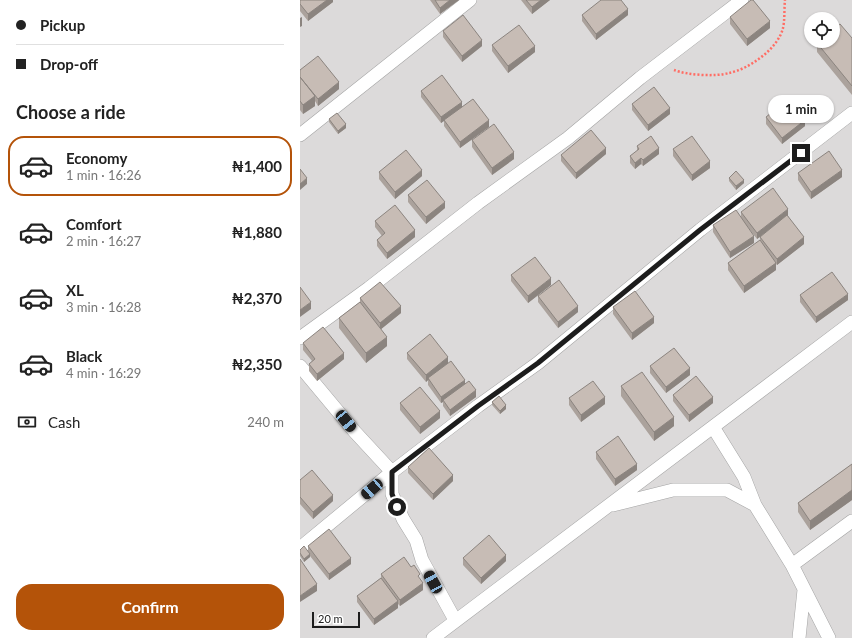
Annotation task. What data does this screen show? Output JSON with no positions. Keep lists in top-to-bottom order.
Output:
{
  "scale_bar": "20 m",
  "page": {
    "banner": ["Pickup", "Drop-off"],
    "heading": "Choose a ride",
    "bubble": "1 min",
    "list": [
      {
        "name": "Economy",
        "note": "1 min · 16:26",
        "value": "₦1,400"
      },
      {
        "name": "Comfort",
        "note": "2 min · 16:27",
        "value": "₦1,880"
      },
      {
        "name": "XL",
        "note": "3 min · 16:28",
        "value": "₦2,370"
      },
      {
        "name": "Black",
        "note": "4 min · 16:29",
        "value": "₦2,350"
      }
    ],
    "pay": ["Cash", "240 m"],
    "buttons": "Confirm",
    "scale": "20 m"
  }
}
